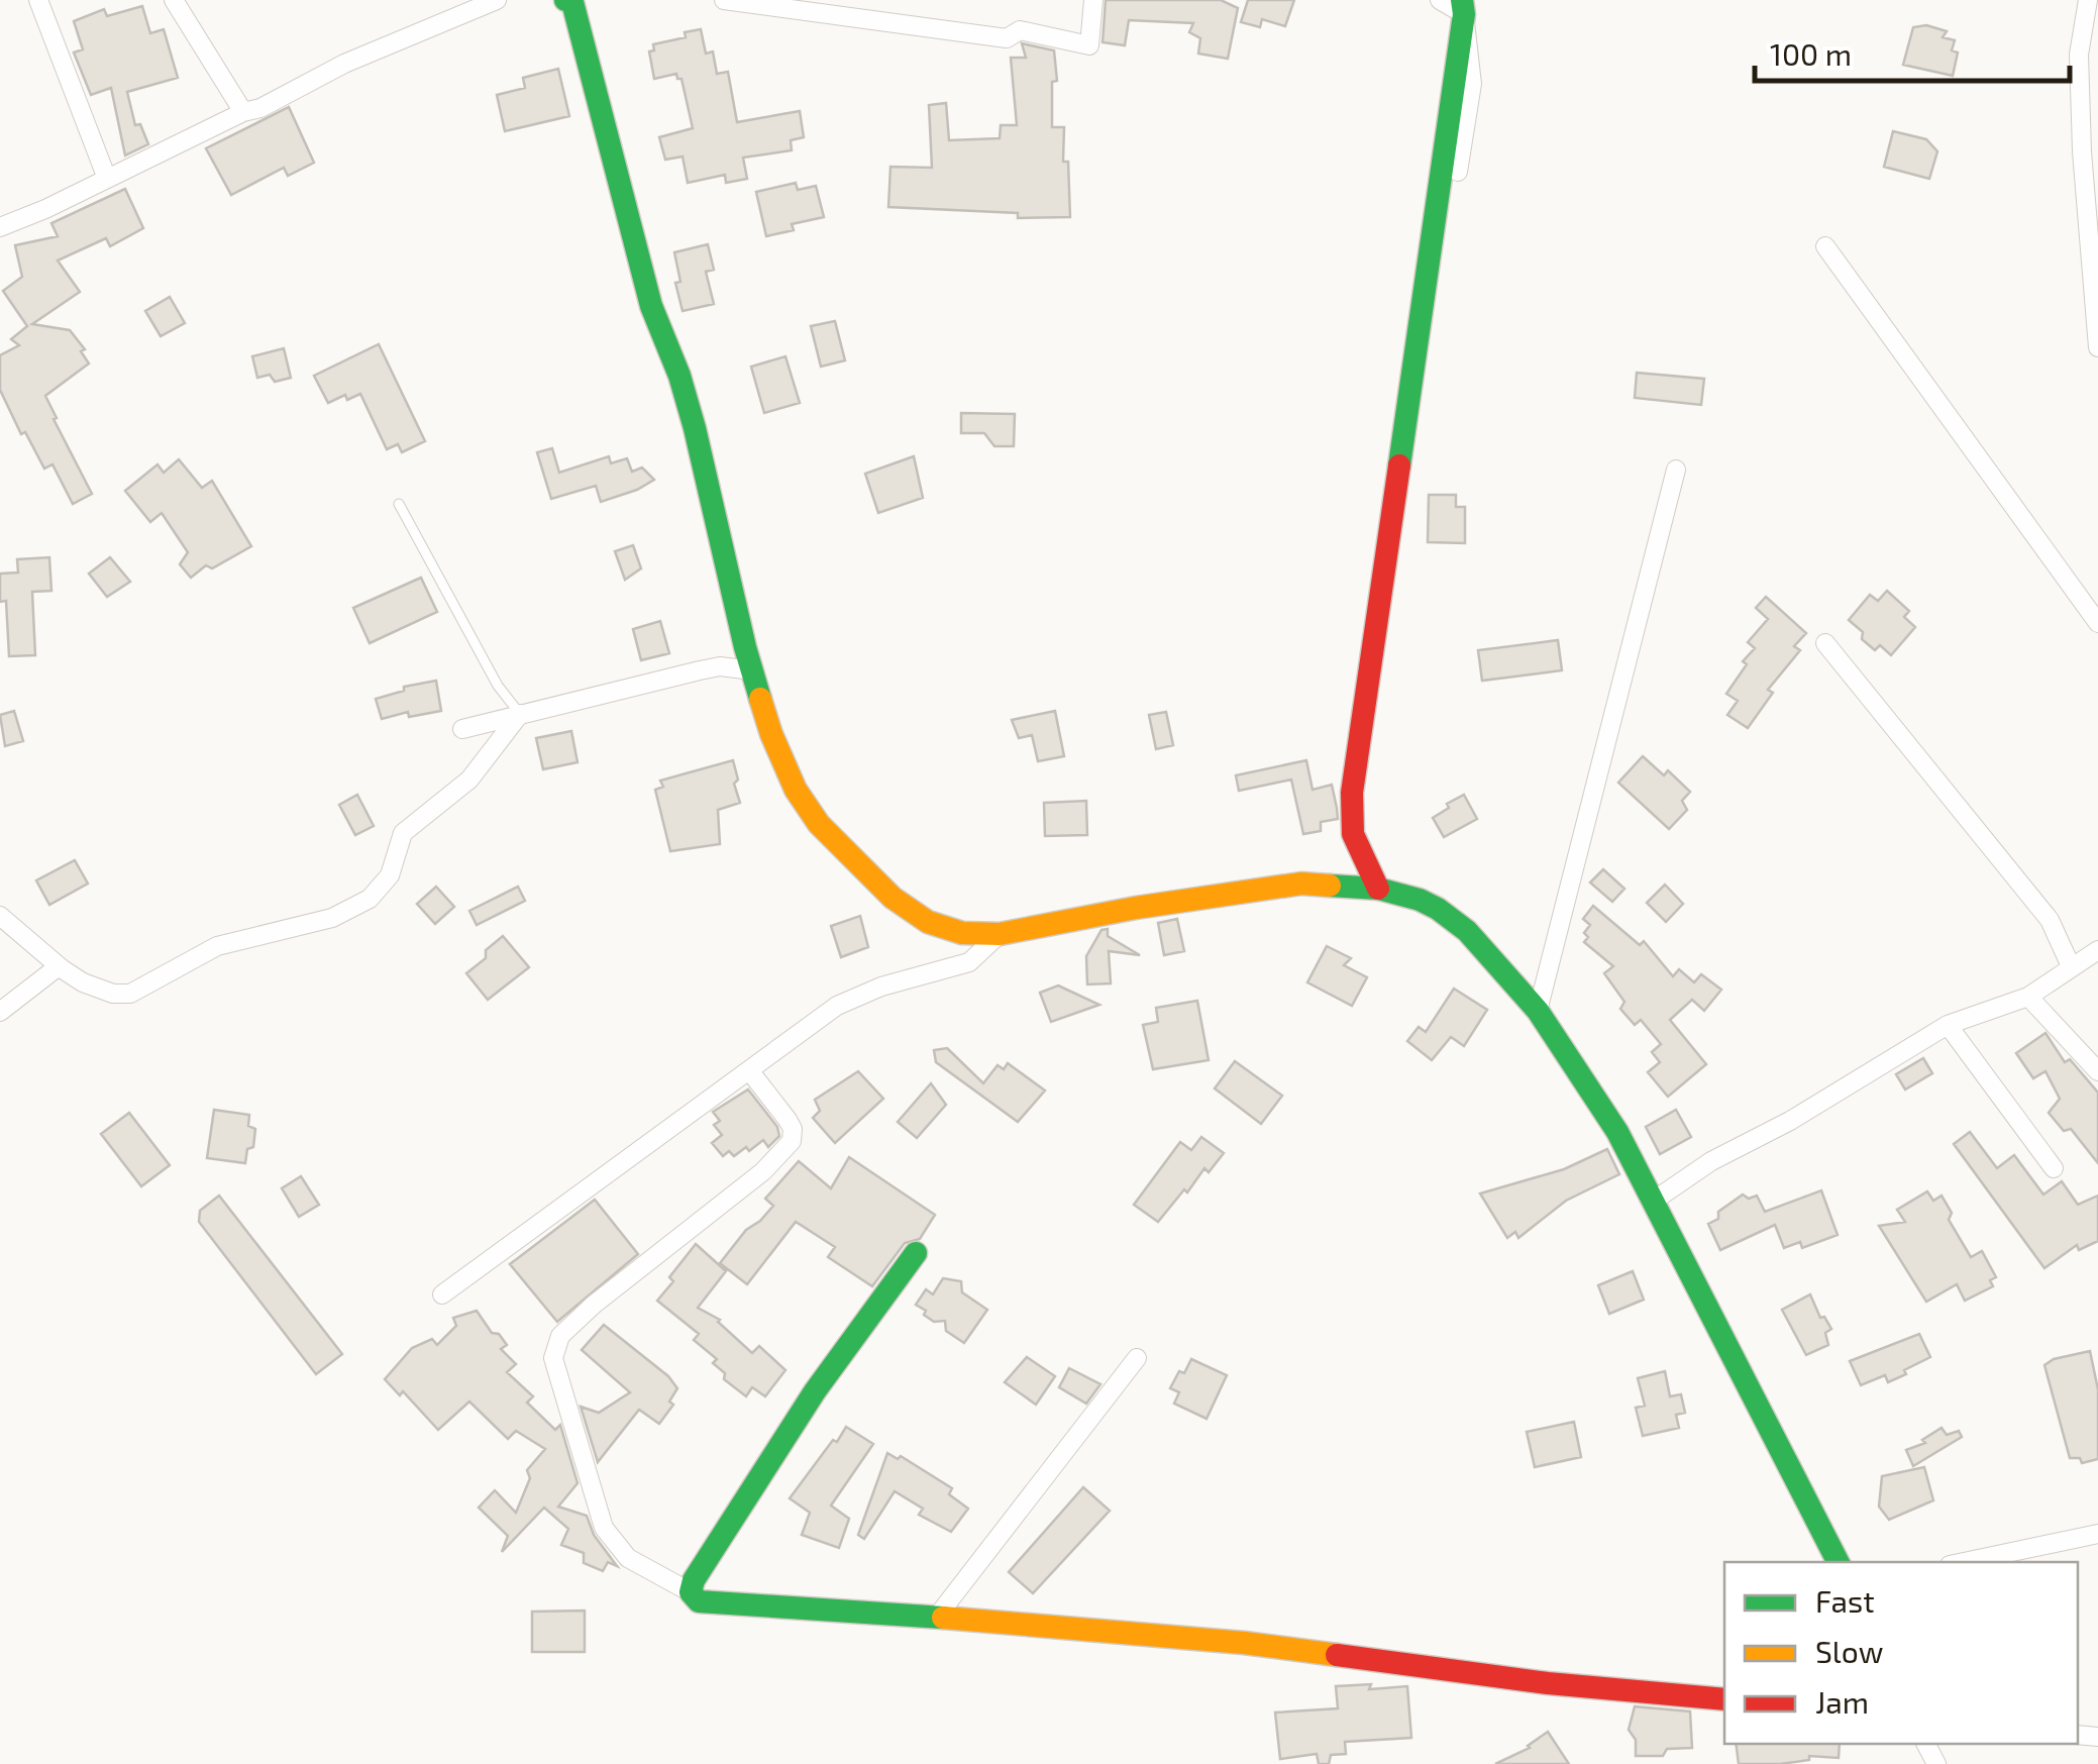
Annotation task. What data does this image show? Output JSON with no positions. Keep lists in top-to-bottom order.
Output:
{
  "legend": ["Fast", "Slow", "Jam"],
  "scale_bar": "100 m"
}
